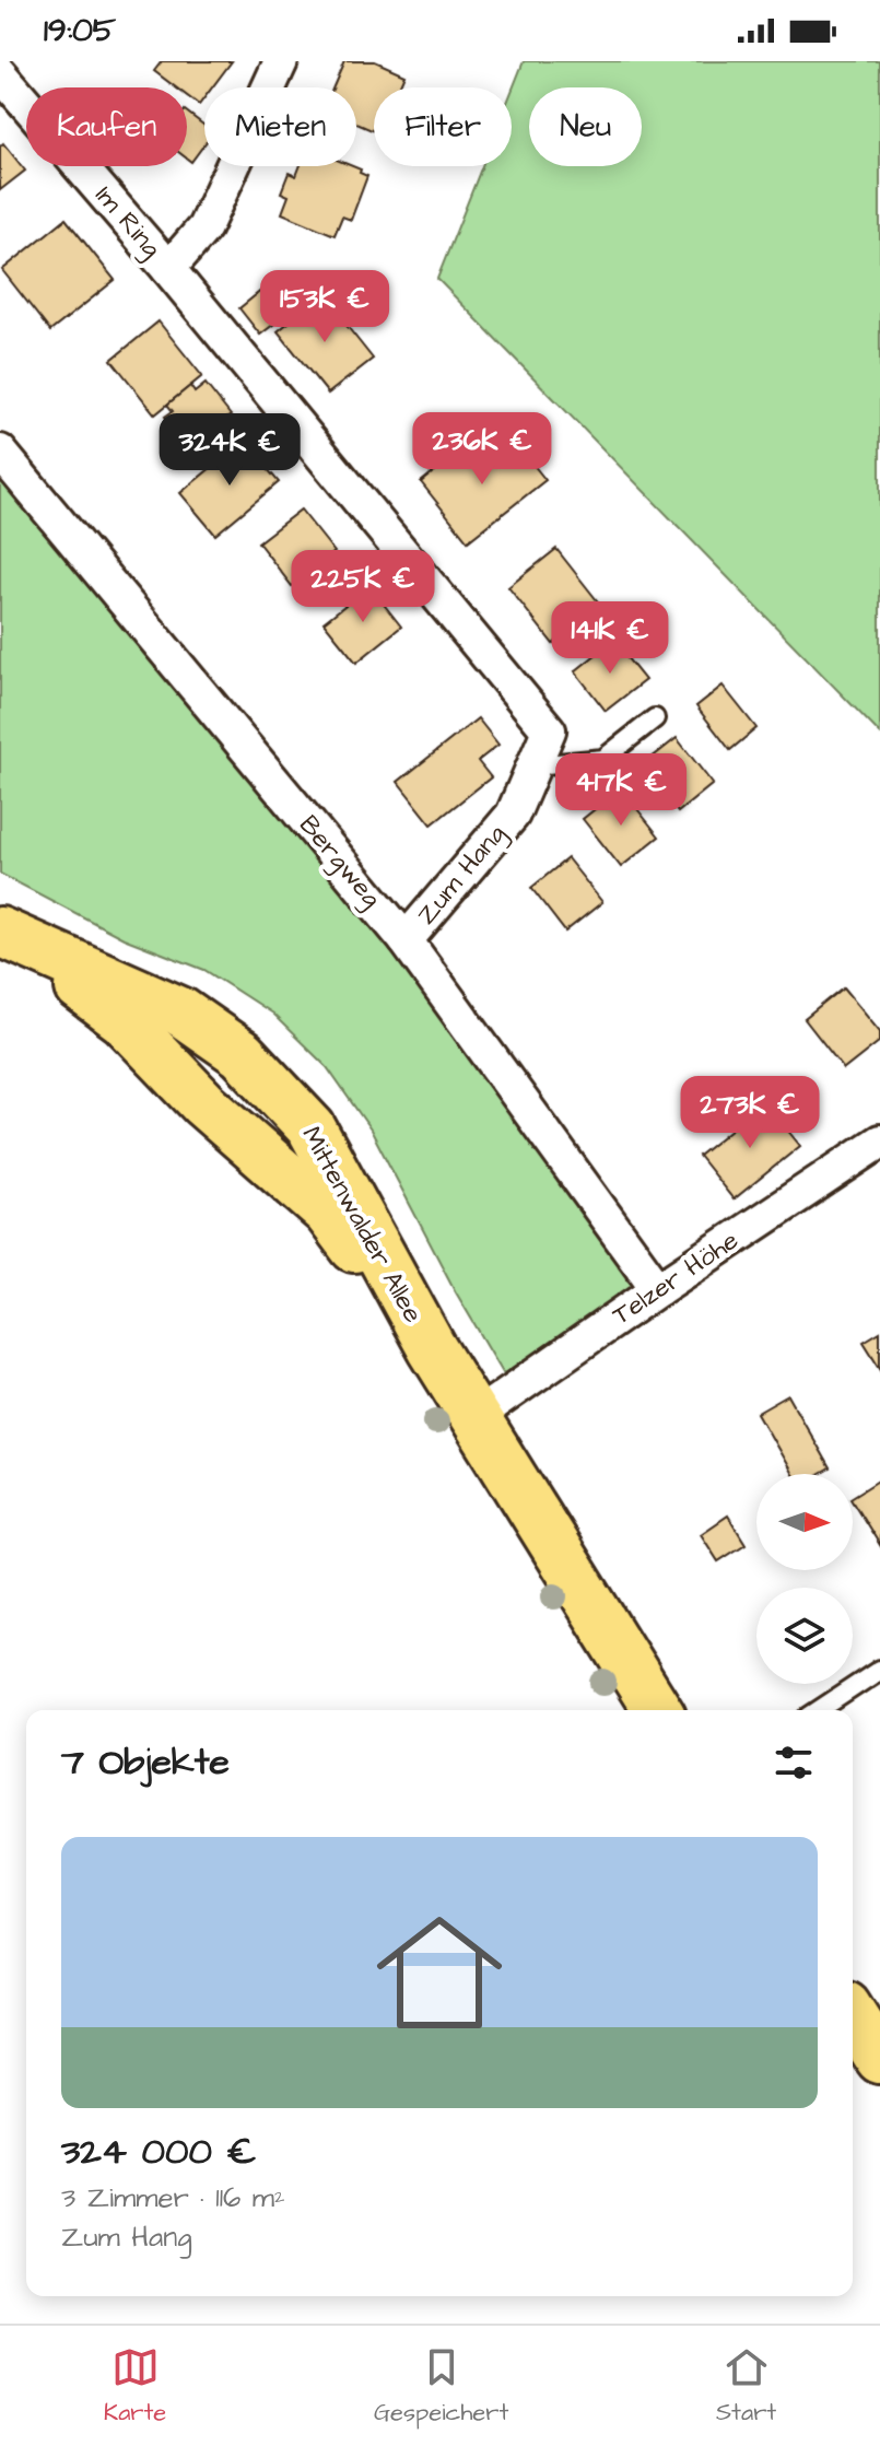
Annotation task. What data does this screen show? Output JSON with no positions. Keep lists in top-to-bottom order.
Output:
{
  "streets": {
    "main road": ["Mittenwalder Allee"],
    "street": [
      "Im Ring",
      "Bergweg",
      "Zum Hang",
      "Telzer Höhe"
    ]
  },
  "crossings": [
    ["Im Ring", "Zum Hang"],
    ["Bergweg", "Zum Hang"],
    ["Bergweg", "Telzer Höhe"],
    ["Mittenwalder Allee", "Telzer Höhe"]
  ],
  "north": "right",
  "page": {
    "status": "19:05",
    "chip": [
      "Kaufen",
      "Mieten",
      "Filter",
      "Neu"
    ],
    "price": [
      "153K €",
      "236K €",
      "324K €",
      "225K €",
      "141K €",
      "417K €",
      "273K €"
    ],
    "heading": "7 Objekte",
    "list": [
      {
        "name": "324 000 €",
        "note": "3 Zimmer · 116 m² · Zum Hang"
      }
    ],
    "tabs": ["Karte", "Gespeichert", "Start"]
  }
}
